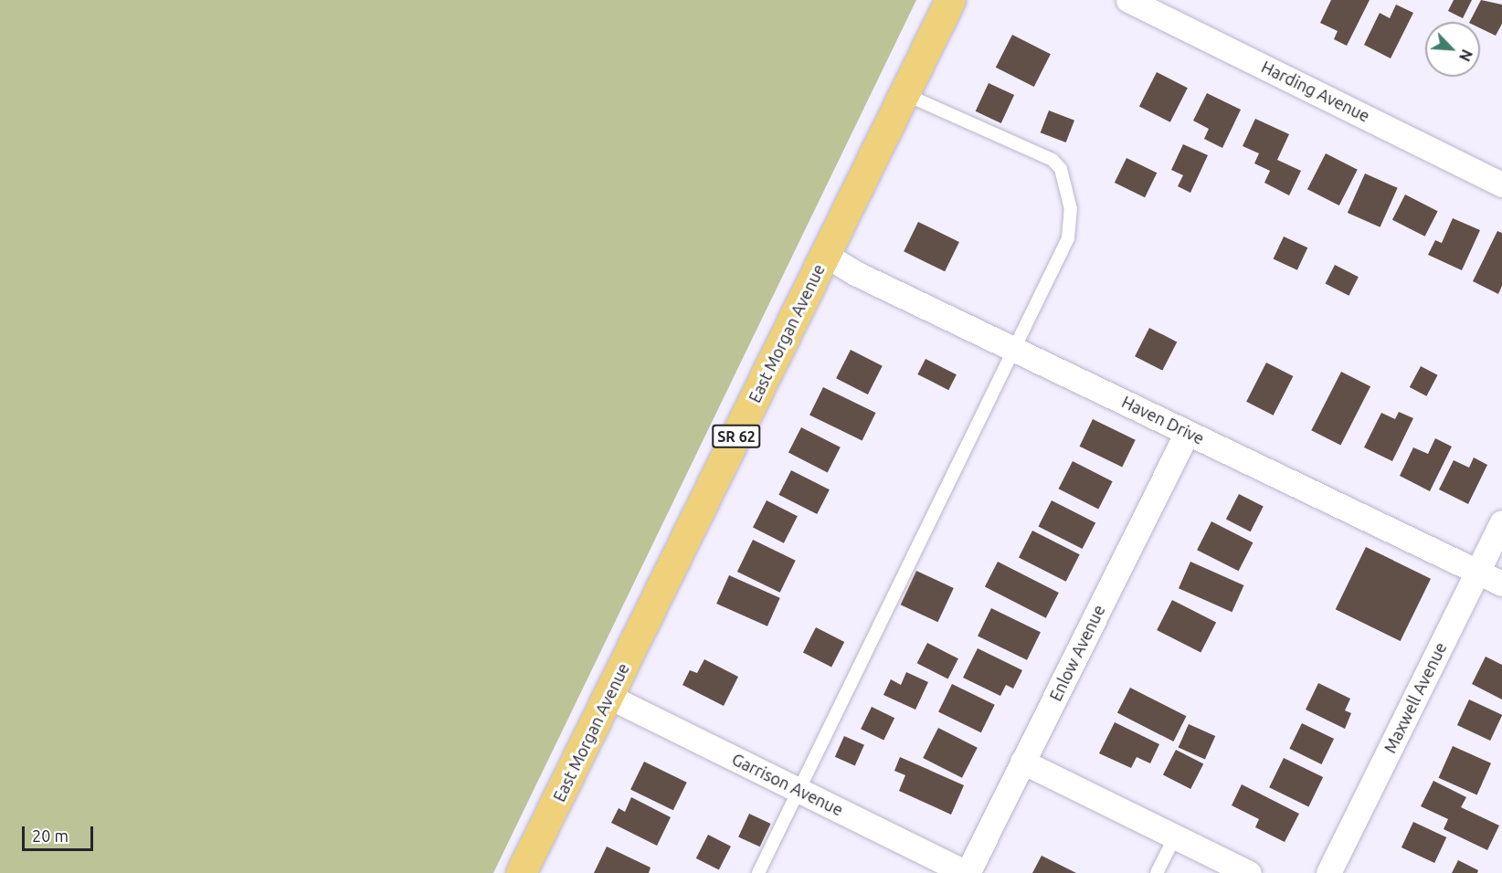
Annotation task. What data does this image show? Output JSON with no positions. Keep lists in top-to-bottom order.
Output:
{
  "streets": {
    "main road": ["East Morgan Avenue", "SR 62"],
    "street": [
      "Harding Avenue",
      "Haven Drive",
      "Enlow Avenue",
      "Maxwell Avenue",
      "Garrison Avenue"
    ]
  },
  "crossings": [
    ["East Morgan Avenue", "Haven Drive"],
    ["East Morgan Avenue", "Garrison Avenue"],
    ["Haven Drive", "Enlow Avenue"],
    ["Haven Drive", "Maxwell Avenue"],
    ["Enlow Avenue", "Garrison Avenue"]
  ],
  "scale_bar": "20 m",
  "north": "bottom right"
}
